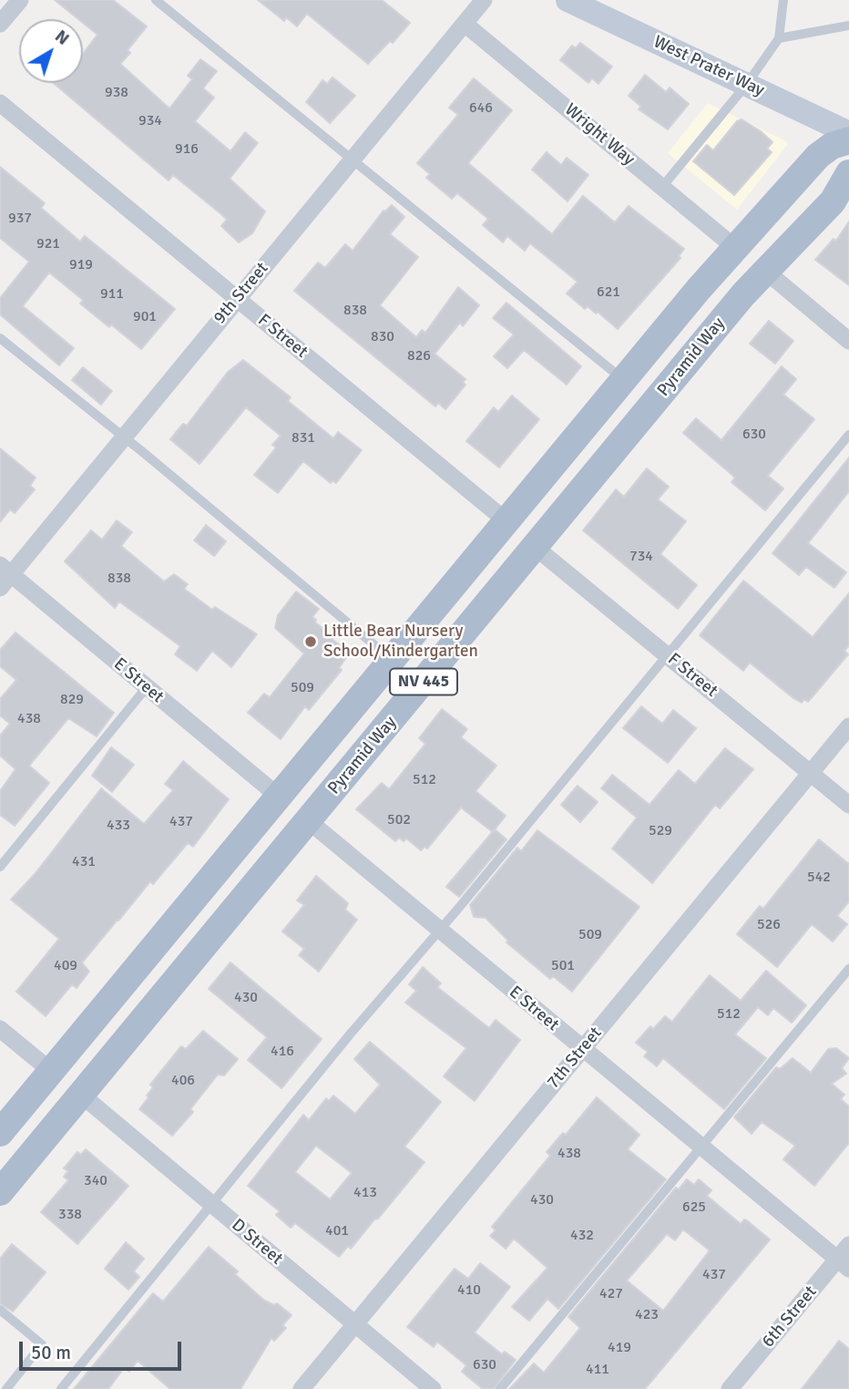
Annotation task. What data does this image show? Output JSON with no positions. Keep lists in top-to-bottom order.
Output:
{
  "streets": {
    "main road": ["West Prater Way", "Pyramid Way", "NV 445"],
    "street": [
      "Wright Way",
      "9th Street",
      "F Street",
      "E Street",
      "7th Street",
      "D Street",
      "6th Street"
    ]
  },
  "crossings": [
    ["Wright Way", "9th Street"],
    ["Wright Way", "NV 445"],
    ["9th Street", "F Street"],
    ["9th Street", "E Street"],
    ["F Street", "Pyramid Way"],
    ["F Street", "NV 445"],
    ["F Street", "7th Street"],
    ["Pyramid Way", "E Street"],
    ["Pyramid Way", "D Street"],
    ["E Street", "NV 445"],
    ["E Street", "7th Street"],
    ["E Street", "6th Street"],
    ["7th Street", "D Street"]
  ],
  "places": ["Little Bear Nursery School/Kindergarten"],
  "house_numbers": [
    "938",
    "646",
    "934",
    "916",
    "937",
    "921",
    "919",
    "621",
    "911",
    "838",
    "901",
    "830",
    "826",
    "630",
    "831",
    "734",
    "838",
    "509",
    "829",
    "438",
    "512",
    "502",
    "437",
    "433",
    "529",
    "431",
    "542",
    "526",
    "509",
    "409",
    "501",
    "430",
    "512",
    "416",
    "406",
    "438",
    "340",
    "413",
    "430",
    "625",
    "338",
    "401",
    "432",
    "437",
    "410",
    "427",
    "423",
    "419",
    "630",
    "411"
  ],
  "scale_bar": "50 m",
  "north": "top right"
}
